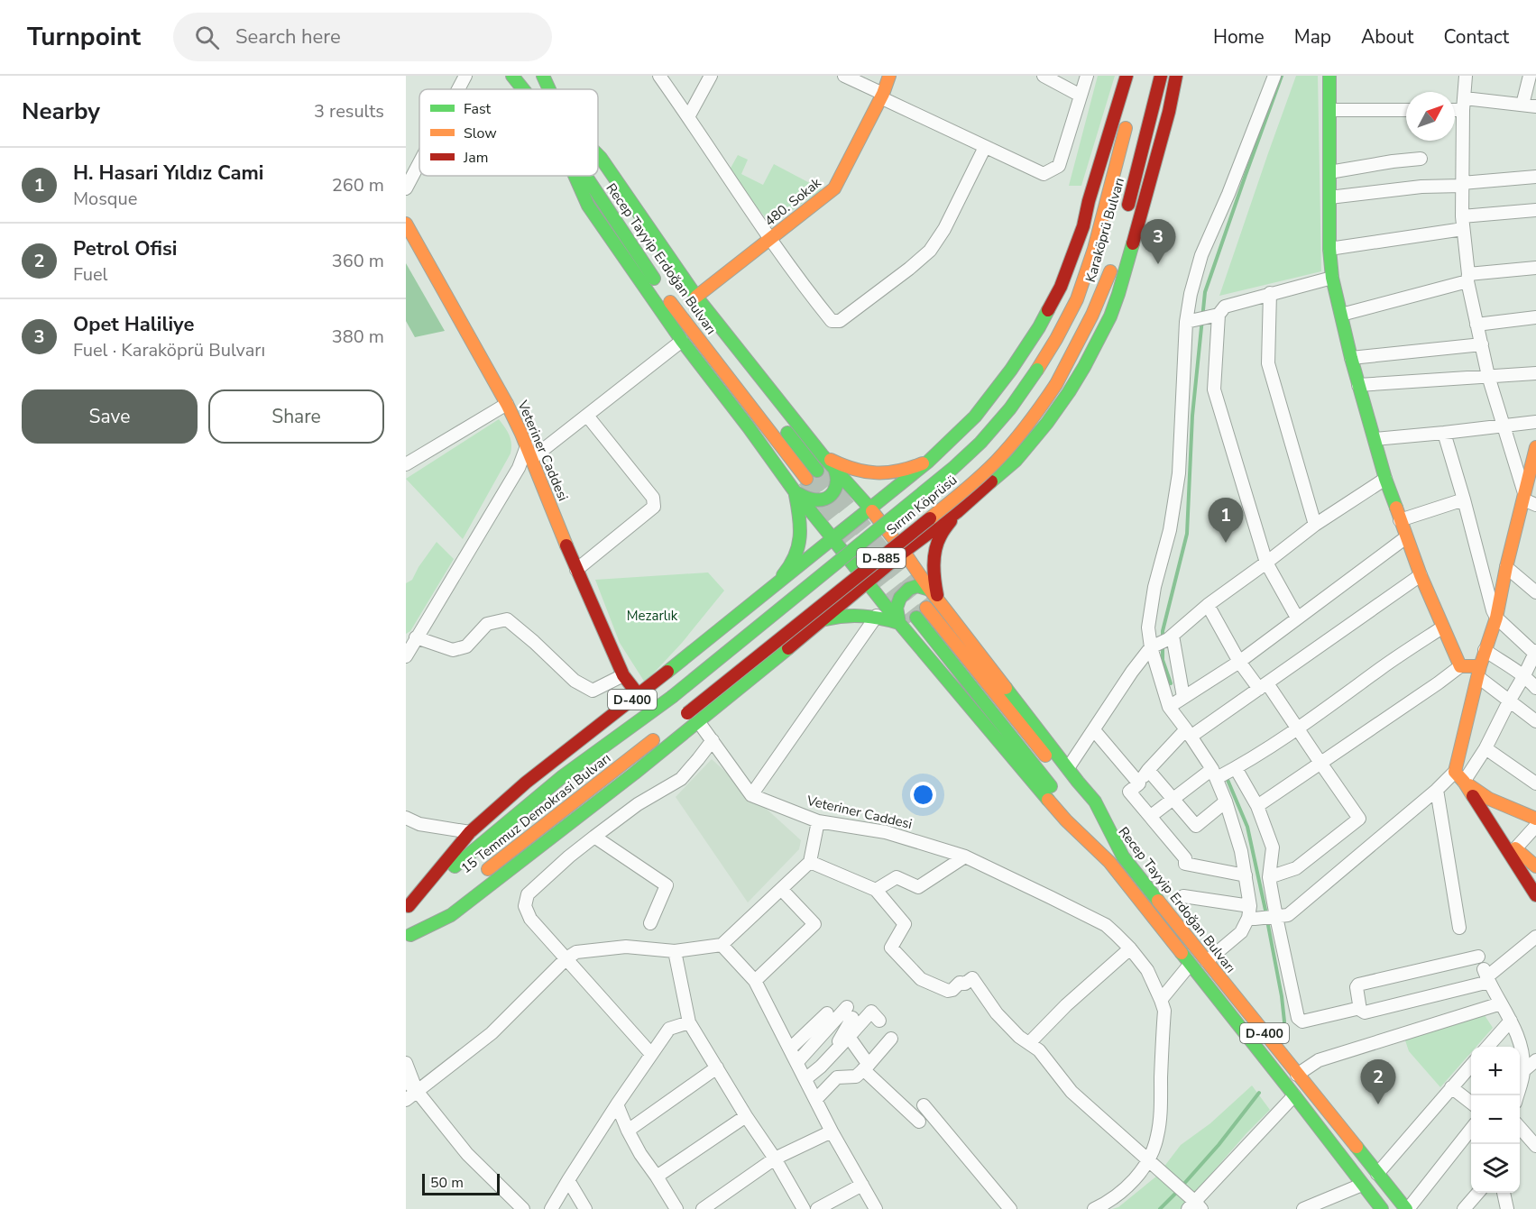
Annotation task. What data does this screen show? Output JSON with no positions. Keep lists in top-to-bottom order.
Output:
{
  "streets": {
    "main road": [
      "480. Sokak",
      "Karaköprü Bulvarı",
      "Recep Tayyip Erdoğan Bulvarı",
      "Veteriner Caddesi",
      "Sırrın Köprüsü",
      "D-885",
      "D-400",
      "15 Temmuz Demokrasi Bulvarı"
    ]
  },
  "crossings": [
    ["Karaköprü Bulvarı", "Sırrın Köprüsü"],
    ["Recep Tayyip Erdoğan Bulvarı", "D-400"],
    ["Veteriner Caddesi", "D-400"],
    ["Sırrın Köprüsü", "15 Temmuz Demokrasi Bulvarı"],
    ["D-400", "15 Temmuz Demokrasi Bulvarı"]
  ],
  "parks": ["Mezarlık"],
  "legend": ["Fast", "Slow", "Jam"],
  "scale_bar": "50 m",
  "north": "top right",
  "page": {
    "header": "Turnpoint",
    "search": "Search here",
    "nav": [
      "Home",
      "Map",
      "About",
      "Contact"
    ],
    "heading": ["Nearby", "3 results"],
    "list": [
      {
        "mark": "1",
        "name": "H. Hasari Yıldız Cami",
        "note": "Mosque",
        "value": "260 m"
      },
      {
        "mark": "2",
        "name": "Petrol Ofisi",
        "note": "Fuel",
        "value": "360 m"
      },
      {
        "mark": "3",
        "name": "Opet Haliliye",
        "note": "Fuel · Karaköprü Bulvarı",
        "value": "380 m"
      }
    ],
    "pins": ["3", "1", "2"],
    "buttons": ["Save", "Share"],
    "map_buttons": ["+", "−"],
    "scale": "50 m"
  }
}
